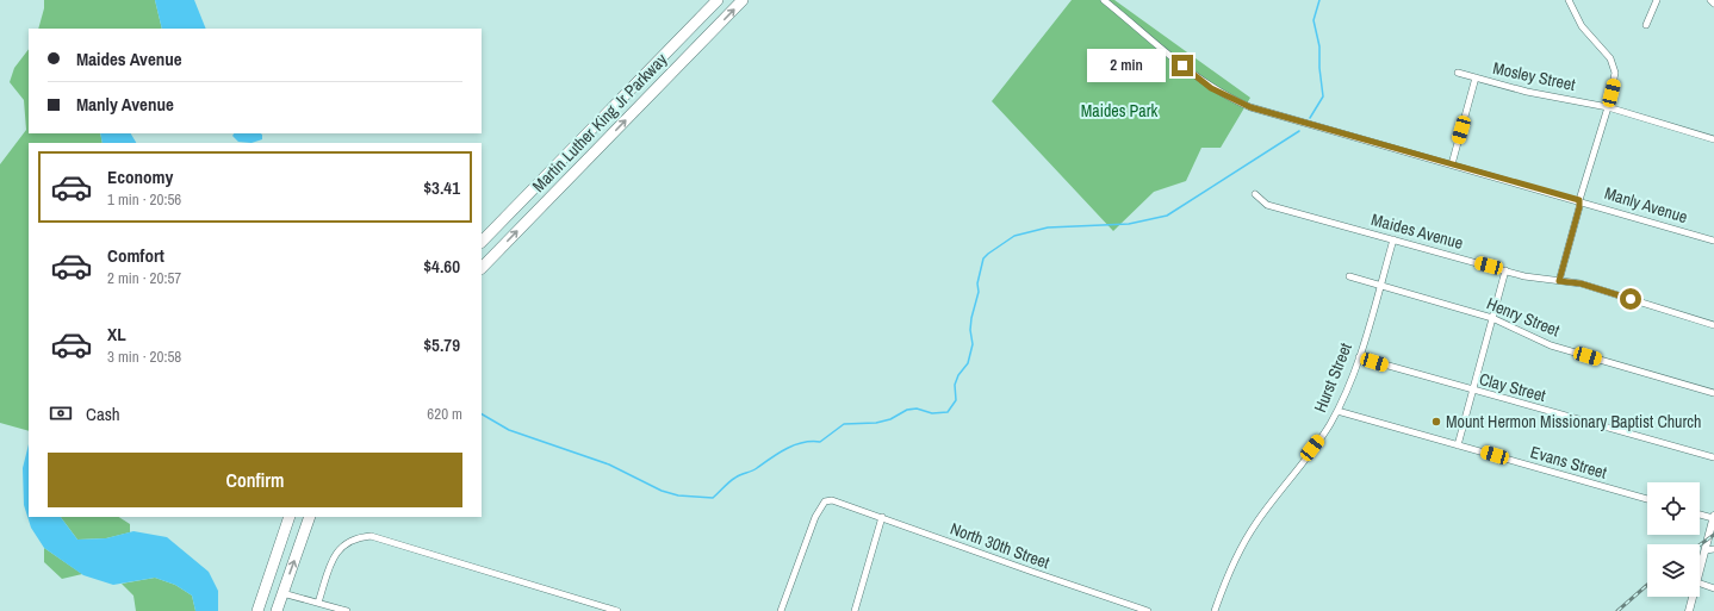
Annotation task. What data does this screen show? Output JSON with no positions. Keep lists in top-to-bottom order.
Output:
{
  "streets": {
    "highway": ["Martin Luther King Jr Parkway"],
    "street": [
      "Mosley Street",
      "Manly Avenue",
      "Maides Avenue",
      "Henry Street",
      "Hurst Street",
      "Clay Street",
      "Evans Street",
      "North 30th Street"
    ]
  },
  "crossings": [
    ["Maides Avenue", "Hurst Street"],
    ["Henry Street", "Hurst Street"],
    ["Hurst Street", "Clay Street"],
    ["Hurst Street", "Evans Street"]
  ],
  "parks": ["Maides Park"],
  "places": ["Mount Hermon Missionary Baptist Church"],
  "page": {
    "banner": ["Maides Avenue", "Manly Avenue"],
    "bubble": "2 min",
    "list": [
      {
        "name": "Economy",
        "note": "1 min · 20:56",
        "value": "$3.41"
      },
      {
        "name": "Comfort",
        "note": "2 min · 20:57",
        "value": "$4.60"
      },
      {
        "name": "XL",
        "note": "3 min · 20:58",
        "value": "$5.79"
      }
    ],
    "pay": ["Cash", "620 m"],
    "buttons": "Confirm"
  }
}
